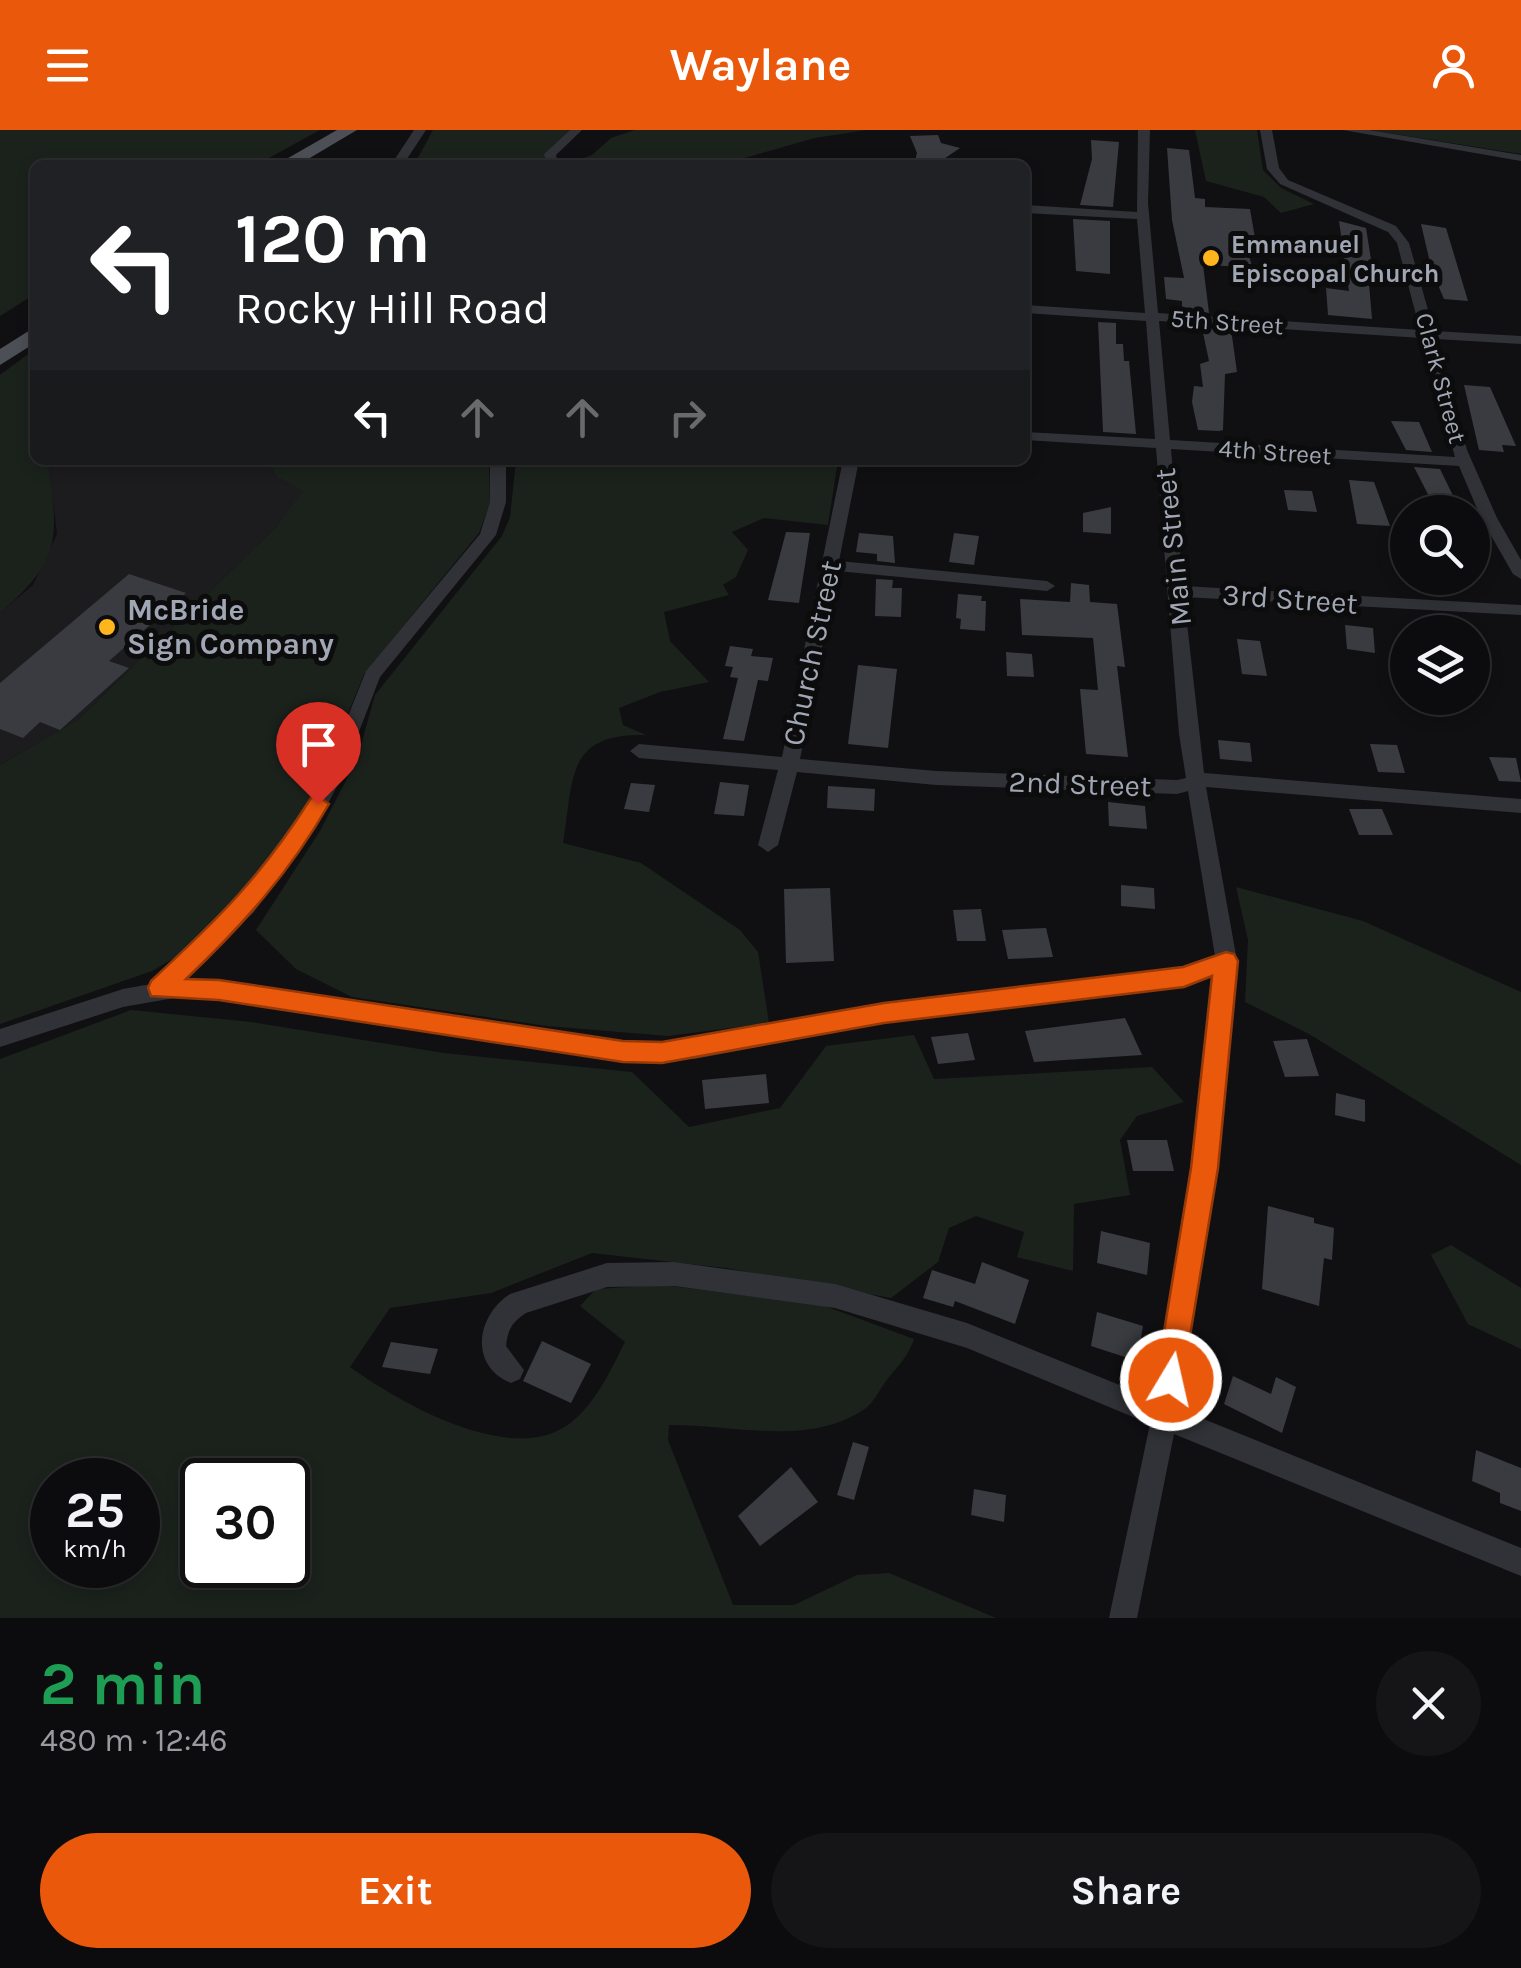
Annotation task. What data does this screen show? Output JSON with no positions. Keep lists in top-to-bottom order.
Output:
{
  "streets": {
    "street": [
      "5th Street",
      "Clark Street",
      "4th Street",
      "Main Street",
      "3rd Street",
      "Church Street",
      "2nd Street"
    ]
  },
  "crossings": [
    ["5th Street", "Clark Street"],
    ["5th Street", "Main Street"],
    ["Clark Street", "4th Street"],
    ["4th Street", "Main Street"],
    ["Main Street", "3rd Street"],
    ["Main Street", "2nd Street"],
    ["Church Street", "2nd Street"]
  ],
  "places": ["Emmanuel Episcopal Church", "McBride Sign Company"],
  "page": {
    "header": "Waylane",
    "turn": ["120 m", "Rocky Hill Road"],
    "speed": "25 km/h",
    "limit": "30",
    "heading": ["2 min", "480 m · 12:46"],
    "buttons": ["Exit", "Share"]
  }
}
